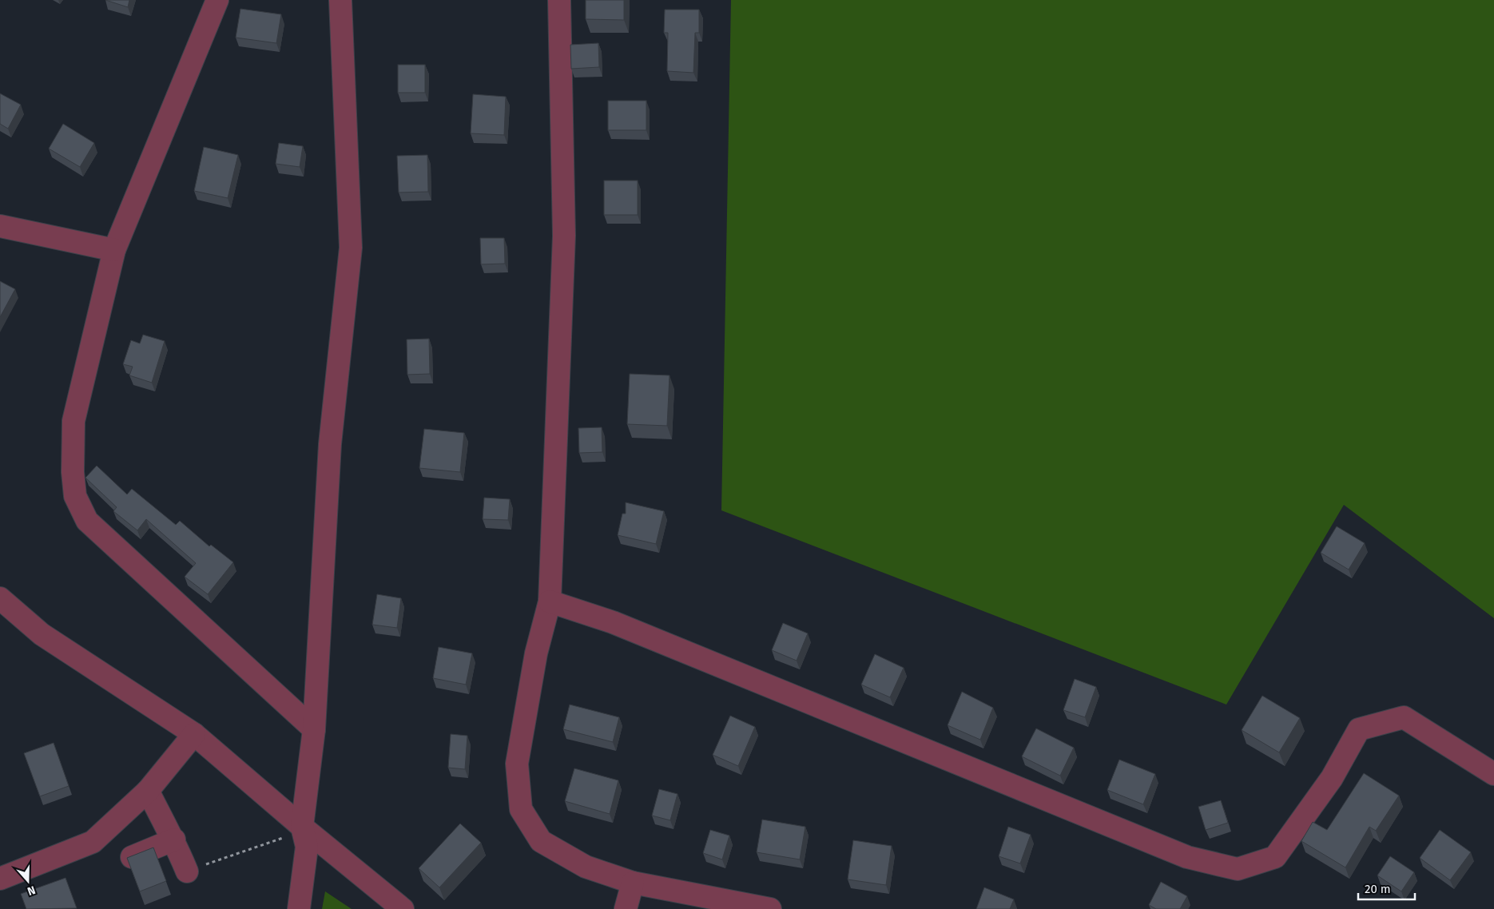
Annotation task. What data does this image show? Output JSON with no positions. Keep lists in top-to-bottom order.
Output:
{
  "scale_bar": "20 m",
  "north": "bottom"
}
